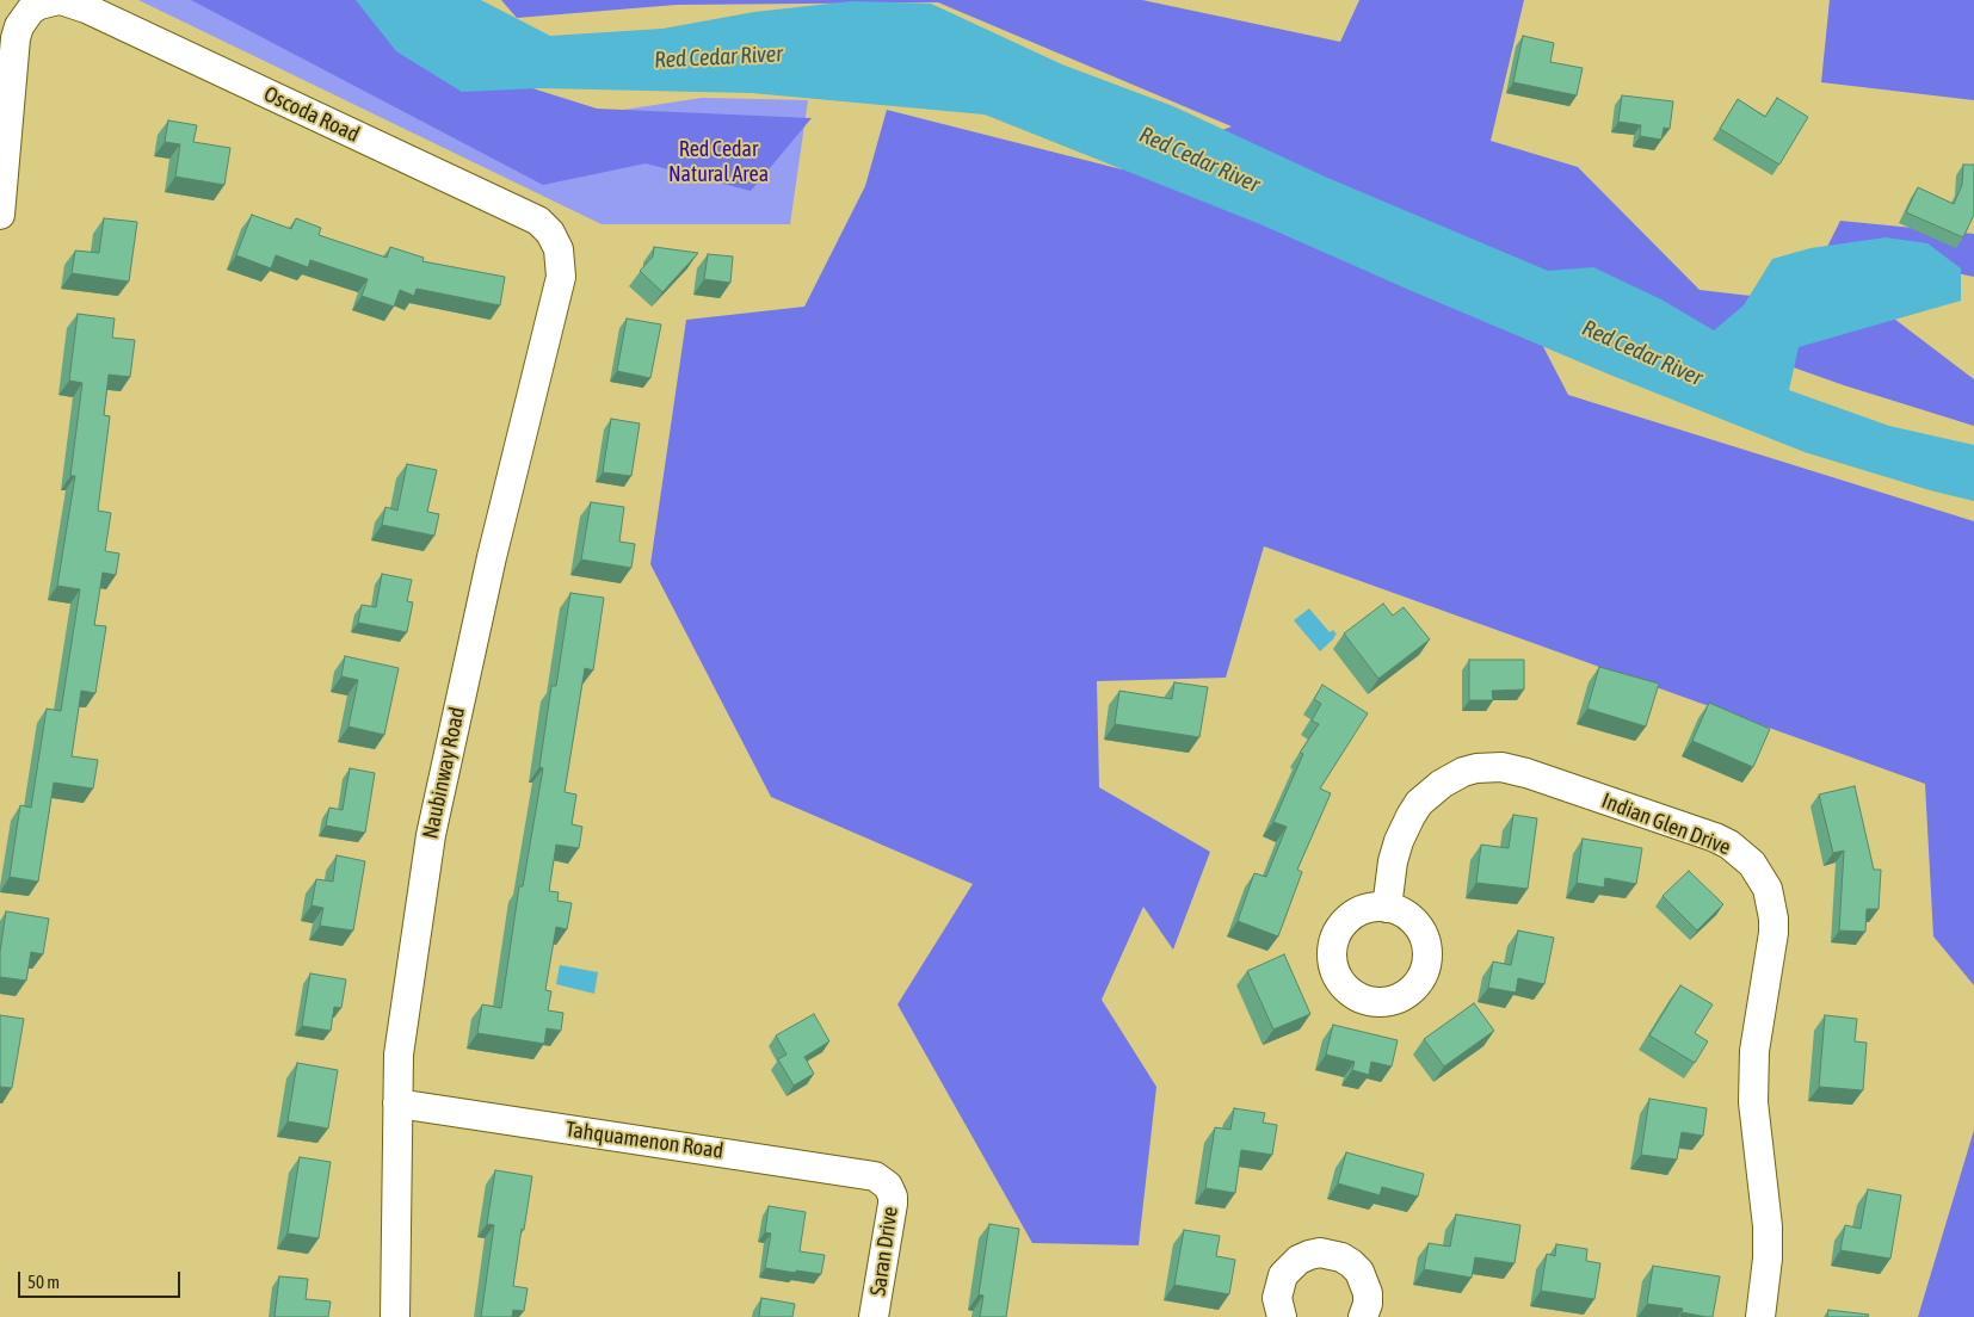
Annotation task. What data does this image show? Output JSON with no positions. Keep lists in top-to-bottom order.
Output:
{
  "streets": {
    "street": [
      "Oscoda Road",
      "Naubinway Road",
      "Indian Glen Drive",
      "Tahquamenon Road",
      "Saran Drive"
    ]
  },
  "crossings": [
    ["Oscoda Road", "Naubinway Road"],
    ["Naubinway Road", "Tahquamenon Road"],
    ["Tahquamenon Road", "Saran Drive"]
  ],
  "water": ["Red Cedar River"],
  "parks": ["Red Cedar Natural Area"],
  "scale_bar": "50 m"
}
